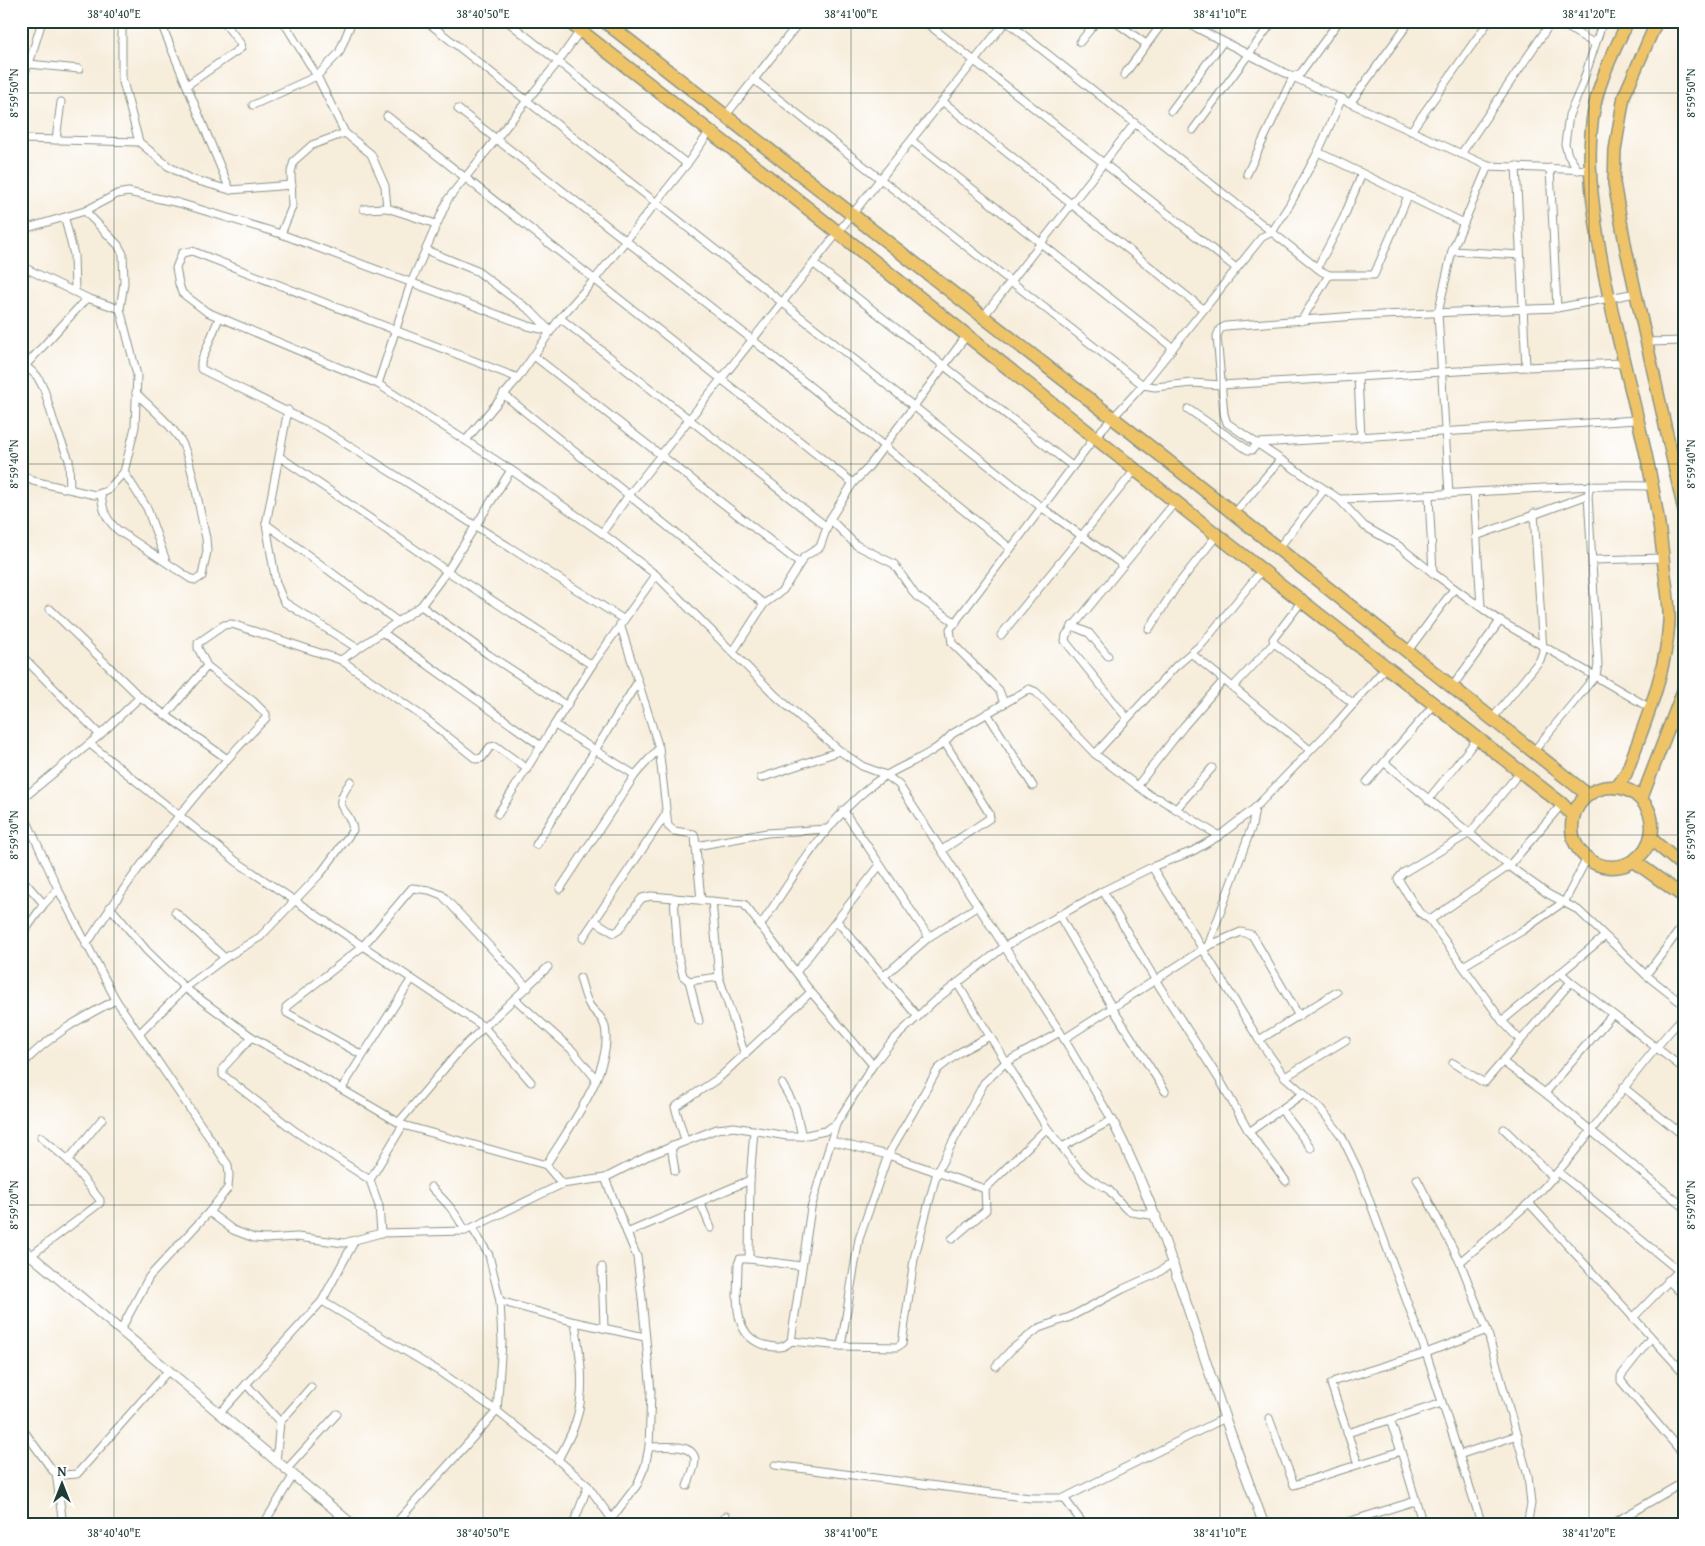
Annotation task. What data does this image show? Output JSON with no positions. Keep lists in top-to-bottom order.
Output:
{
  "north": "top",
  "coordinates": [
    "38°40'40\"E",
    "38°40'50\"E",
    "38°41'00\"E",
    "38°41'10\"E",
    "38°41'20\"E",
    "8°59'50\"N",
    "8°59'40\"N",
    "8°59'30\"N",
    "8°59'20\"N"
  ]
}
